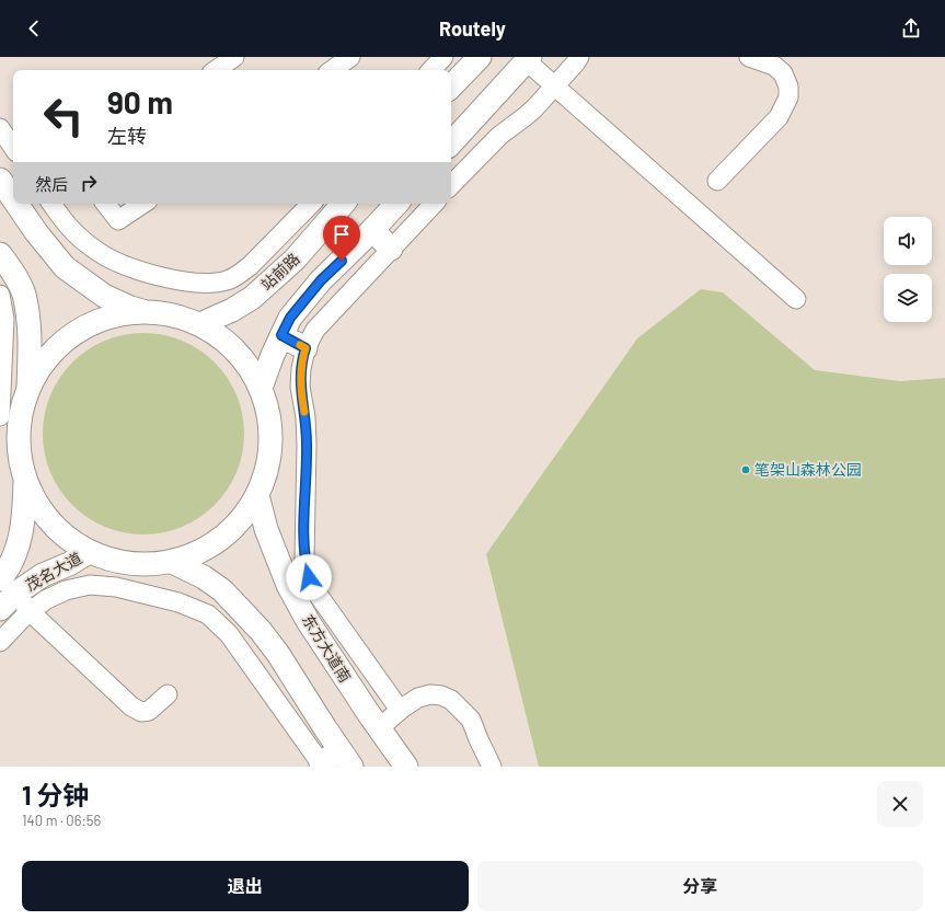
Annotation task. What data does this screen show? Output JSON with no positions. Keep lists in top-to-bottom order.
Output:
{
  "streets": {
    "main road": ["站前路", "茂名大道", "东方大道南"]
  },
  "places": ["笔架山森林公园"],
  "page": {
    "header": "Routely",
    "turn": ["90 m", "左转"],
    "then": "然后",
    "heading": ["1 分钟", "140 m · 06:56"],
    "buttons": ["退出", "分享"]
  }
}
